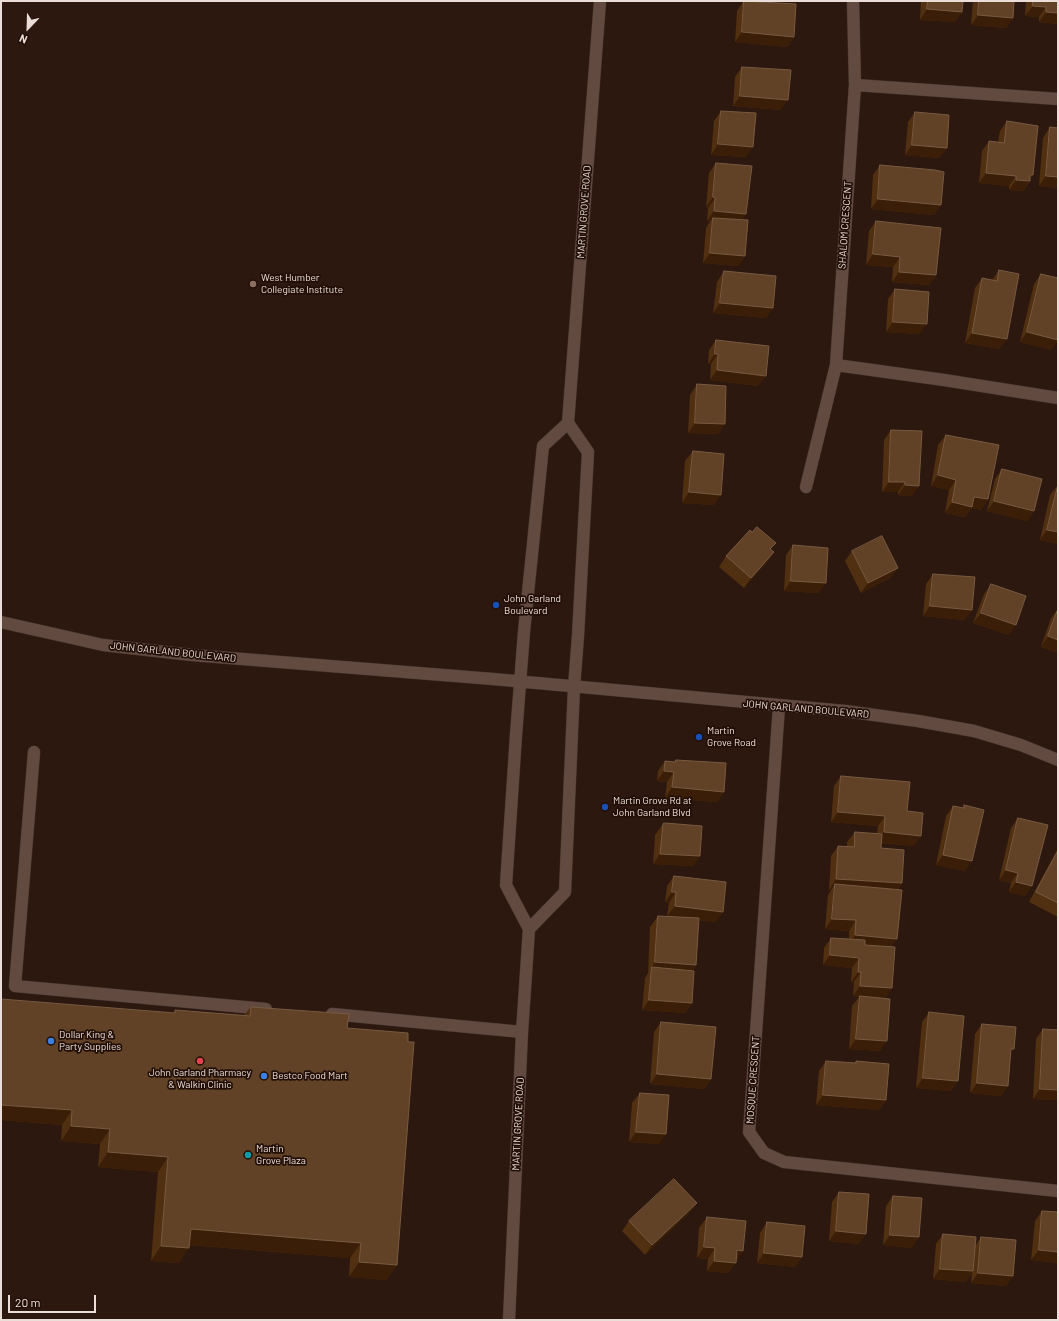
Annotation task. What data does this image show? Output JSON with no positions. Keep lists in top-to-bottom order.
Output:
{
  "streets": {
    "street": [
      "MARTIN GROVE ROAD",
      "SHALOM CRESCENT",
      "JOHN GARLAND BOULEVARD",
      "MOSQUE CRESCENT"
    ]
  },
  "crossings": [
    ["JOHN GARLAND BOULEVARD", "MOSQUE CRESCENT"]
  ],
  "places": [
    "West Humber Collegiate Institute",
    "John Garland Boulevard",
    "Martin Grove Road",
    "Martin Grove Rd at John Garland Blvd",
    "Dollar King & Party Supplies",
    "John Garland Pharmacy & Walkin Clinic",
    "Bestco Food Mart",
    "Martin Grove Plaza"
  ],
  "scale_bar": "20 m",
  "north": "bottom left"
}
